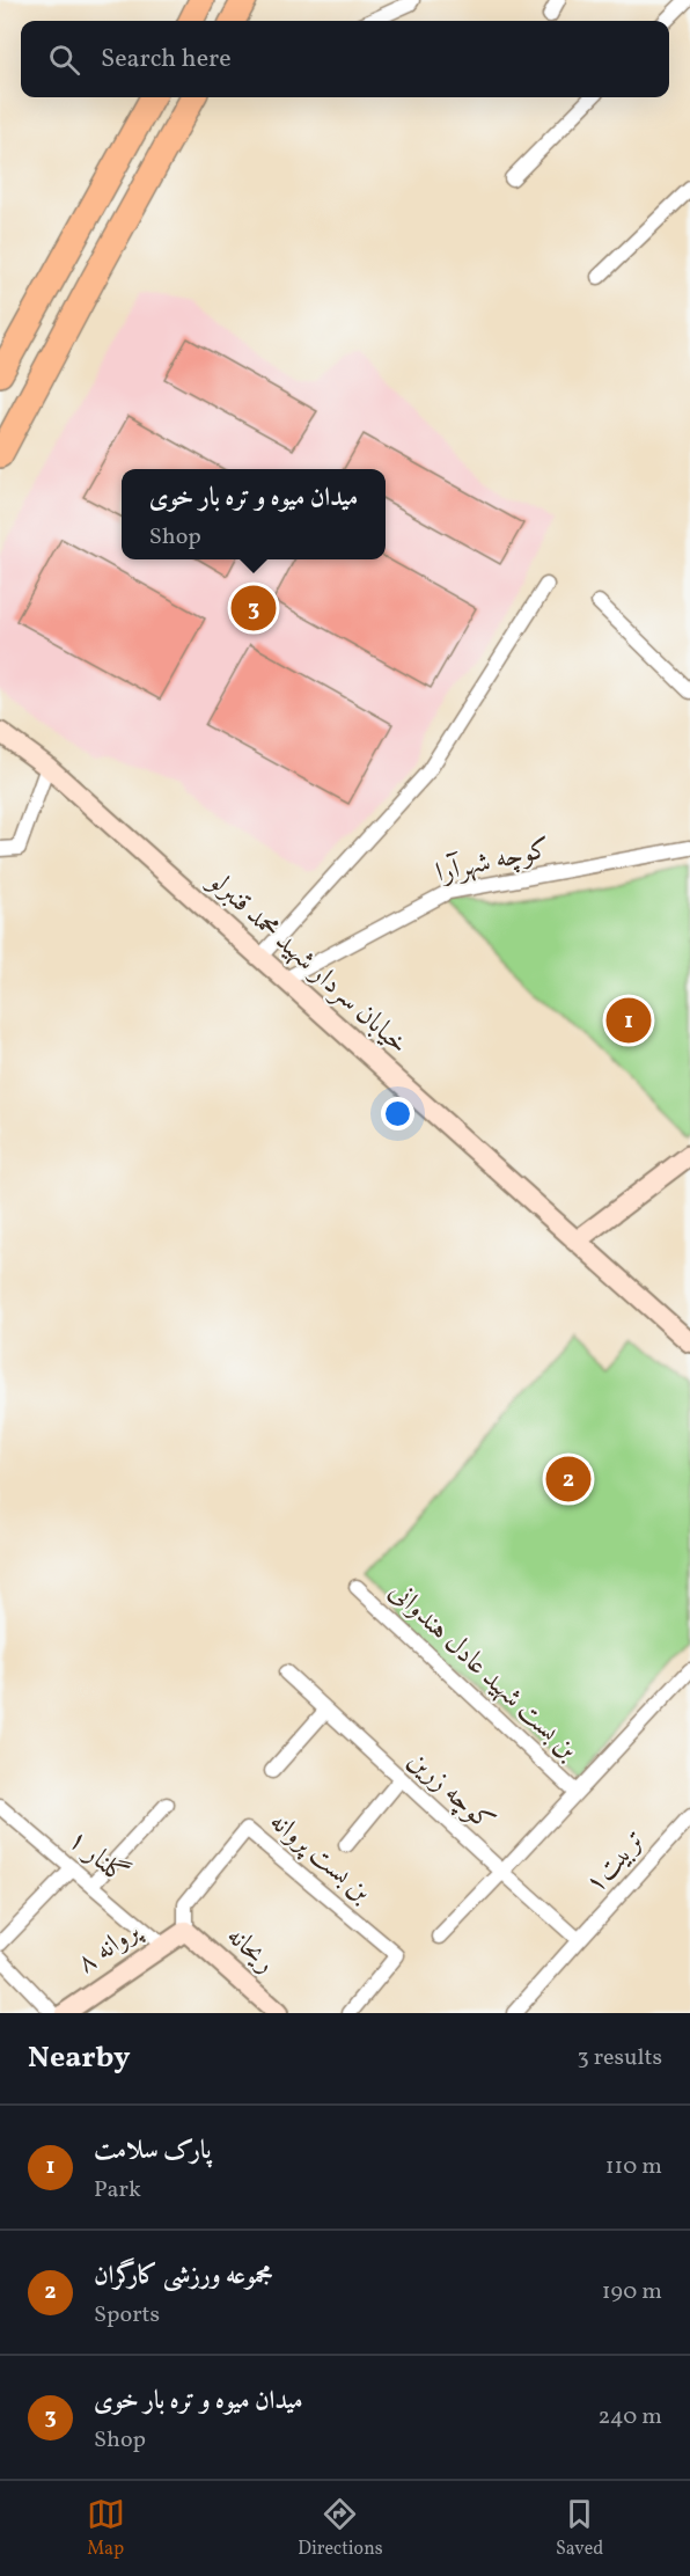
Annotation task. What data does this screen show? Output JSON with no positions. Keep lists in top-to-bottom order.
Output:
{
  "streets": {
    "main road": ["خیابان سردار شهید محمد قنبرلو", "پروانه ۸", "ریحانه"],
    "street": [
      "کوچه شهرآرا",
      "بن بست شهید عادل هندوانی",
      "کوچه زرین",
      "۱ گلنار",
      "بن بست پروانه",
      "تربیت۱"
    ]
  },
  "crossings": [
    ["کوچه شهرآرا", "خیابان سردار شهید محمد قنبرلو"],
    ["بن بست شهید عادل هندوانی", "کوچه زرین"],
    ["۱ گلنار", "پروانه ۸"],
    ["بن بست پروانه", "پروانه ۸"],
    ["بن بست پروانه", "ریحانه"],
    ["پروانه ۸", "ریحانه"]
  ],
  "page": {
    "search": "Search here",
    "popup": ["میدان میوه و تره بار خوی", "Shop"],
    "pins": ["3", "1", "2"],
    "heading": ["Nearby", "3 results"],
    "list": [
      {
        "mark": "1",
        "name": "پارک سلامت",
        "note": "Park",
        "value": "110 m"
      },
      {
        "mark": "2",
        "name": "مجموعه ورزشی کارگران",
        "note": "Sports",
        "value": "190 m"
      },
      {
        "mark": "3",
        "name": "میدان میوه و تره بار خوی",
        "note": "Shop",
        "value": "240 m"
      }
    ],
    "nav": ["Map", "Directions", "Saved"]
  }
}
